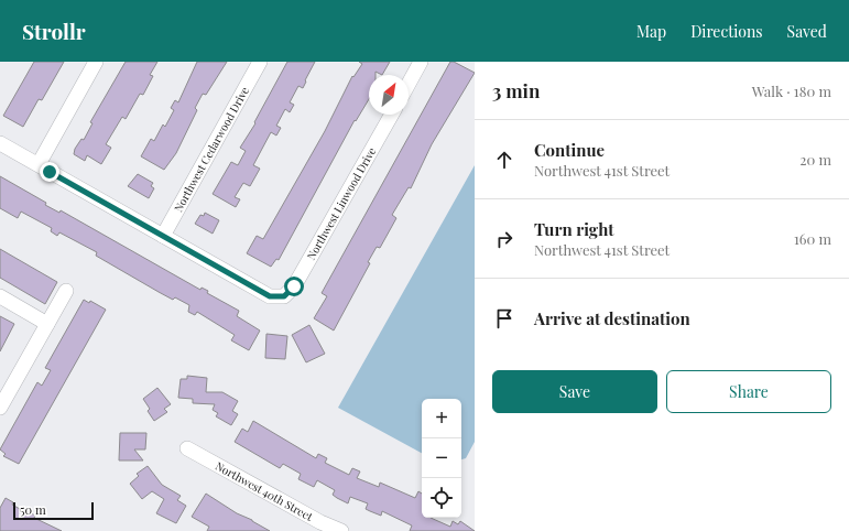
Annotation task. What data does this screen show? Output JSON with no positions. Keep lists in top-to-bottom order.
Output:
{
  "streets": {
    "street": ["Northwest Cedarwood Drive", "Northwest Linwood Drive", "Northwest 40th Street"]
  },
  "crossings": [
    ["Northwest Cedarwood Drive", "Northwest Linwood Drive"]
  ],
  "scale_bar": "50 m",
  "north": "top right",
  "page": {
    "header": "Strollr",
    "nav": ["Map", "Directions", "Saved"],
    "heading": ["3 min", "Walk · 180 m"],
    "list": [
      ["Continue", "Northwest 41st Street", "20 m"],
      ["Turn right", "Northwest 41st Street", "160 m"],
      "Arrive at destination"
    ],
    "buttons": ["Save", "Share"],
    "map_buttons": ["+", "−"],
    "scale": "50 m"
  }
}
